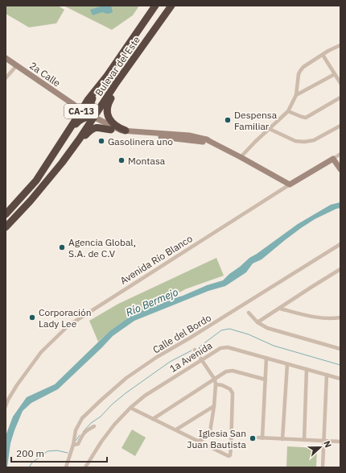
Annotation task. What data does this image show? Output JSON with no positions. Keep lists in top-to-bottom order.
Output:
{
  "streets": {
    "highway": ["Bulevar del Este", "CA-13"],
    "street": [
      "2a Calle",
      "Avenida Río Blanco",
      "Calle del Bordo",
      "1a Avenida"
    ]
  },
  "water": ["Río Bermejo"],
  "places": [
    "Despensa Familiar",
    "Gasolinera uno",
    "Montasa",
    "Agencia Global, S.A. de C.V",
    "Corporación Lady Lee",
    "Iglesia San Juan Bautista"
  ],
  "scale_bar": "200 m",
  "north": "right"
}
